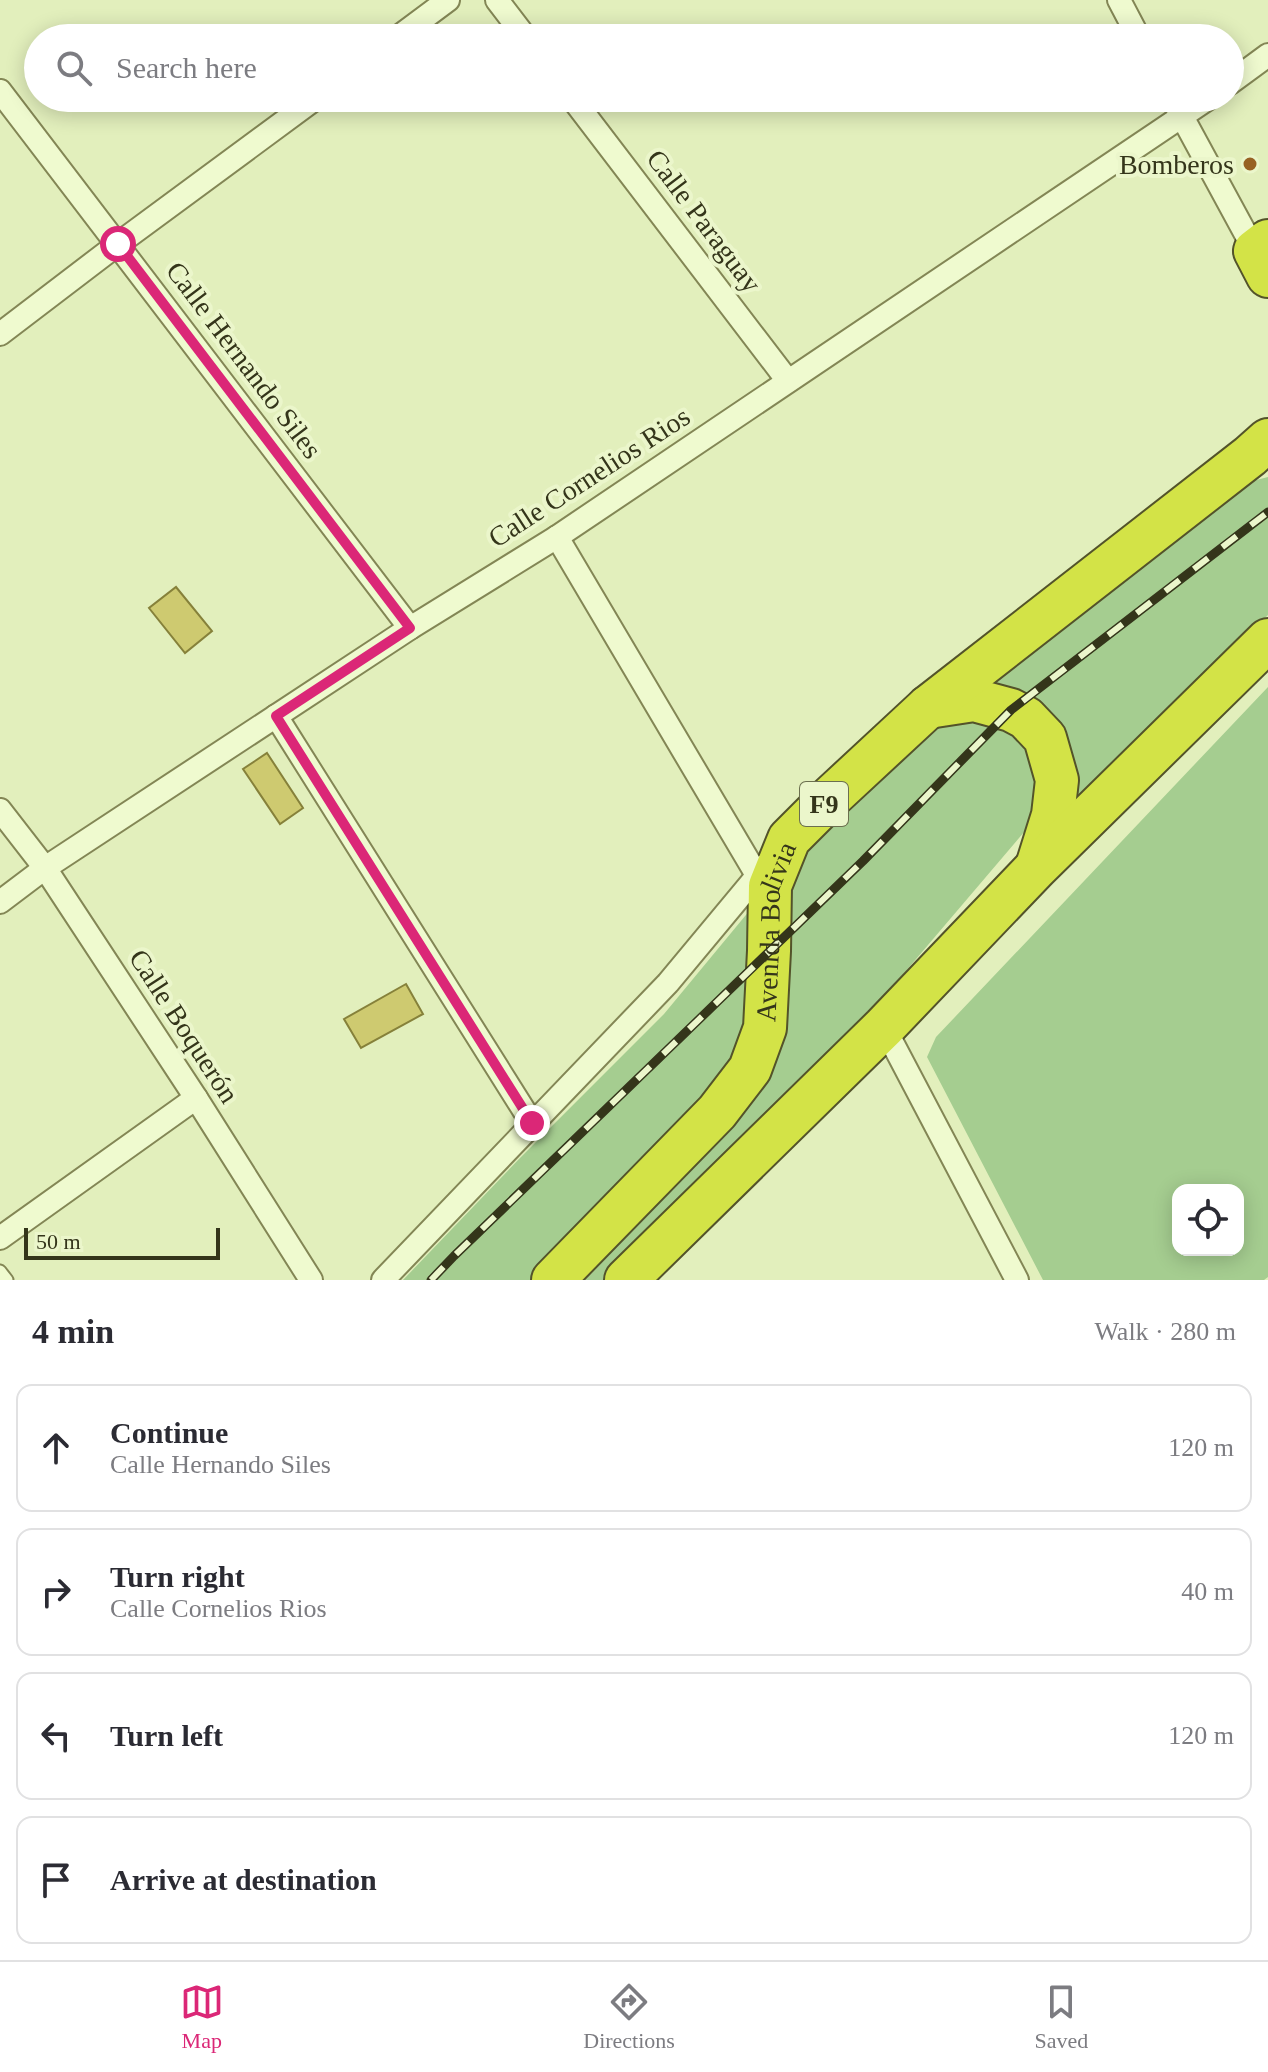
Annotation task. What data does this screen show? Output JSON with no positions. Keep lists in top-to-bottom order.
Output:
{
  "streets": {
    "highway": ["F9", "Avenida Bolivia"],
    "street": [
      "Calle Paraguay",
      "Calle Hernando Siles",
      "Calle Cornelios Rios",
      "Calle Boquerón"
    ]
  },
  "crossings": [
    ["Calle Paraguay", "Calle Cornelios Rios"],
    ["Calle Hernando Siles", "Calle Cornelios Rios"],
    ["Calle Cornelios Rios", "Calle Boquerón"]
  ],
  "places": ["Bomberos"],
  "scale_bar": "50 m",
  "page": {
    "search": "Search here",
    "scale": "50 m",
    "heading": ["4 min", "Walk · 280 m"],
    "list": [
      ["Continue", "Calle Hernando Siles", "120 m"],
      ["Turn right", "Calle Cornelios Rios", "40 m"],
      ["Turn left", "120 m"],
      "Arrive at destination"
    ],
    "nav": ["Map", "Directions", "Saved"]
  }
}
